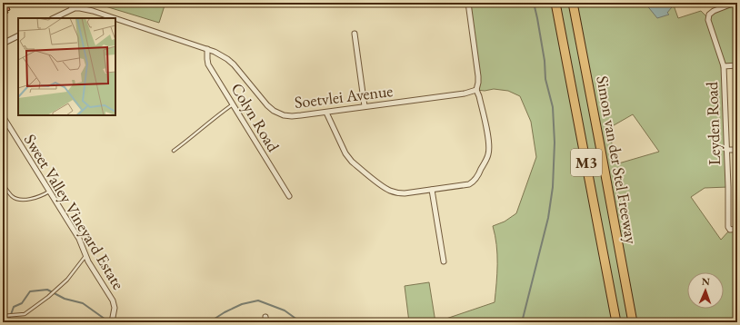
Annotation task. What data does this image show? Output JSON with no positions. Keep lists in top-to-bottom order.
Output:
{
  "streets": {
    "highway": ["Simon van der Stel Freeway", "M3"],
    "street": [
      "Soetvlei Avenue",
      "Colyn Road",
      "Leyden Road",
      "Sweet Valley Vineyard Estate"
    ]
  },
  "crossings": [
    ["Soetvlei Avenue", "Colyn Road"]
  ],
  "north": "top"
}
